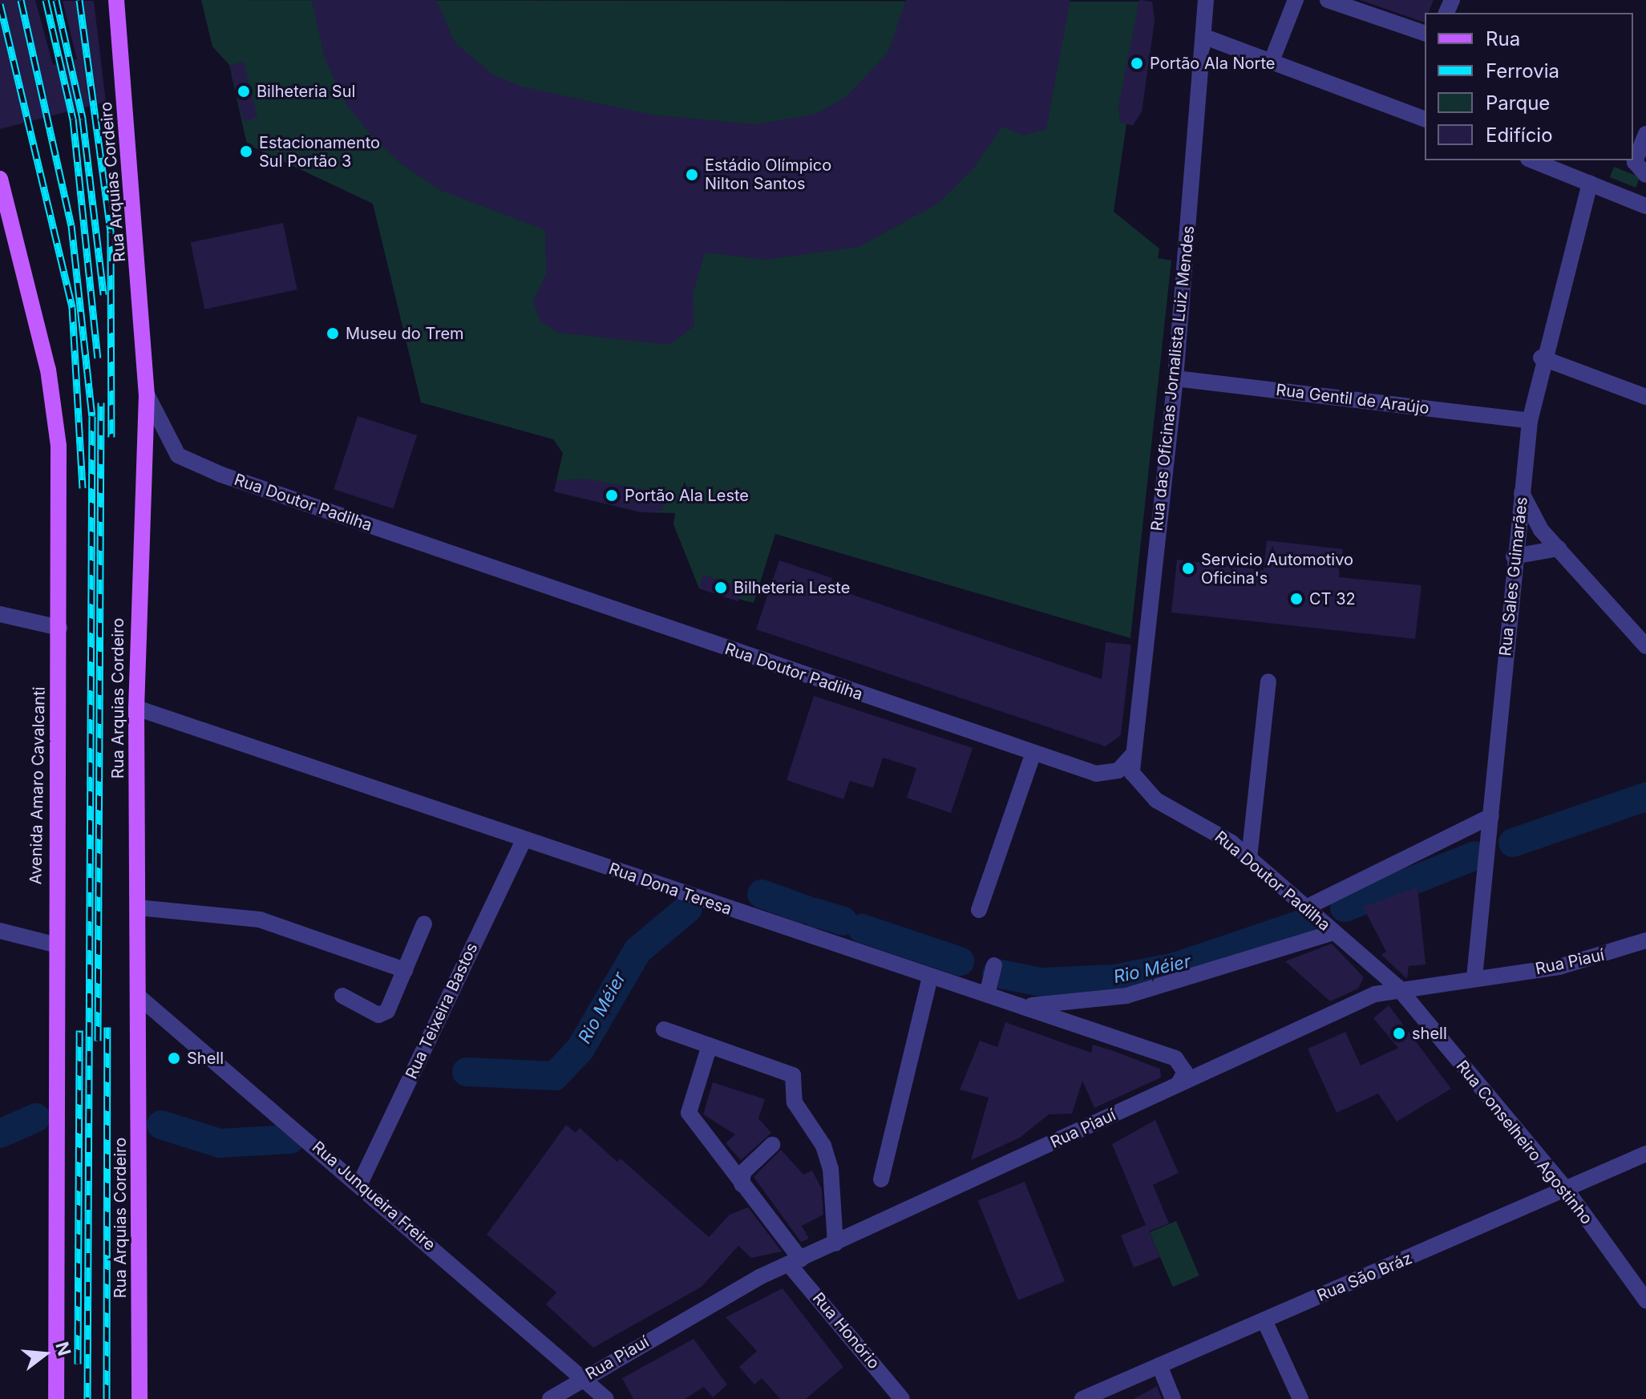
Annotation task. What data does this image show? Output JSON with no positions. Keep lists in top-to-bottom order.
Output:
{
  "streets": {
    "main road": ["Rua Arquias Cordeiro", "Avenida Amaro Cavalcanti"],
    "street": [
      "Rua das Oficinas Jornalista Luiz Mendes",
      "Rua Gentil de Araújo",
      "Rua Doutor Padilha",
      "Rua Sales Guimarães",
      "Rua Dona Teresa",
      "Rua Piauí",
      "Rua Teixeira Bastos",
      "Rua Conselheiro Agostinho",
      "Rua Junqueira Freire",
      "Rua São Bráz",
      "Rua Honório"
    ]
  },
  "crossings": [
    ["Rua Arquias Cordeiro", "Rua Doutor Padilha"],
    ["Rua Arquias Cordeiro", "Rua Dona Teresa"],
    ["Rua Arquias Cordeiro", "Rua Junqueira Freire"],
    ["Rua das Oficinas Jornalista Luiz Mendes", "Rua Gentil de Araújo"],
    ["Rua das Oficinas Jornalista Luiz Mendes", "Rua Doutor Padilha"],
    ["Rua Gentil de Araújo", "Rua Sales Guimarães"],
    ["Rua Doutor Padilha", "Rua Piauí"],
    ["Rua Doutor Padilha", "Rua Conselheiro Agostinho"],
    ["Rua Sales Guimarães", "Rua Piauí"],
    ["Rua Dona Teresa", "Rua Piauí"],
    ["Rua Dona Teresa", "Rua Teixeira Bastos"],
    ["Rua Piauí", "Rua Conselheiro Agostinho"],
    ["Rua Piauí", "Rua Junqueira Freire"],
    ["Rua Piauí", "Rua Honório"],
    ["Rua Teixeira Bastos", "Rua Junqueira Freire"],
    ["Rua Conselheiro Agostinho", "Rua São Bráz"]
  ],
  "water": ["Rio Méier"],
  "places": [
    "Portão Ala Norte",
    "Bilheteria Sul",
    "Estacionamento Sul Portão 3",
    "Estádio Olímpico Nilton Santos",
    "Museu do Trem",
    "Portão Ala Leste",
    "Servicio Automotivo Oficina's",
    "Bilheteria Leste",
    "CT 32",
    "shell",
    "Shell"
  ],
  "legend": [
    "Rua",
    "Ferrovia",
    "Parque",
    "Edifício"
  ],
  "north": "right"
}
